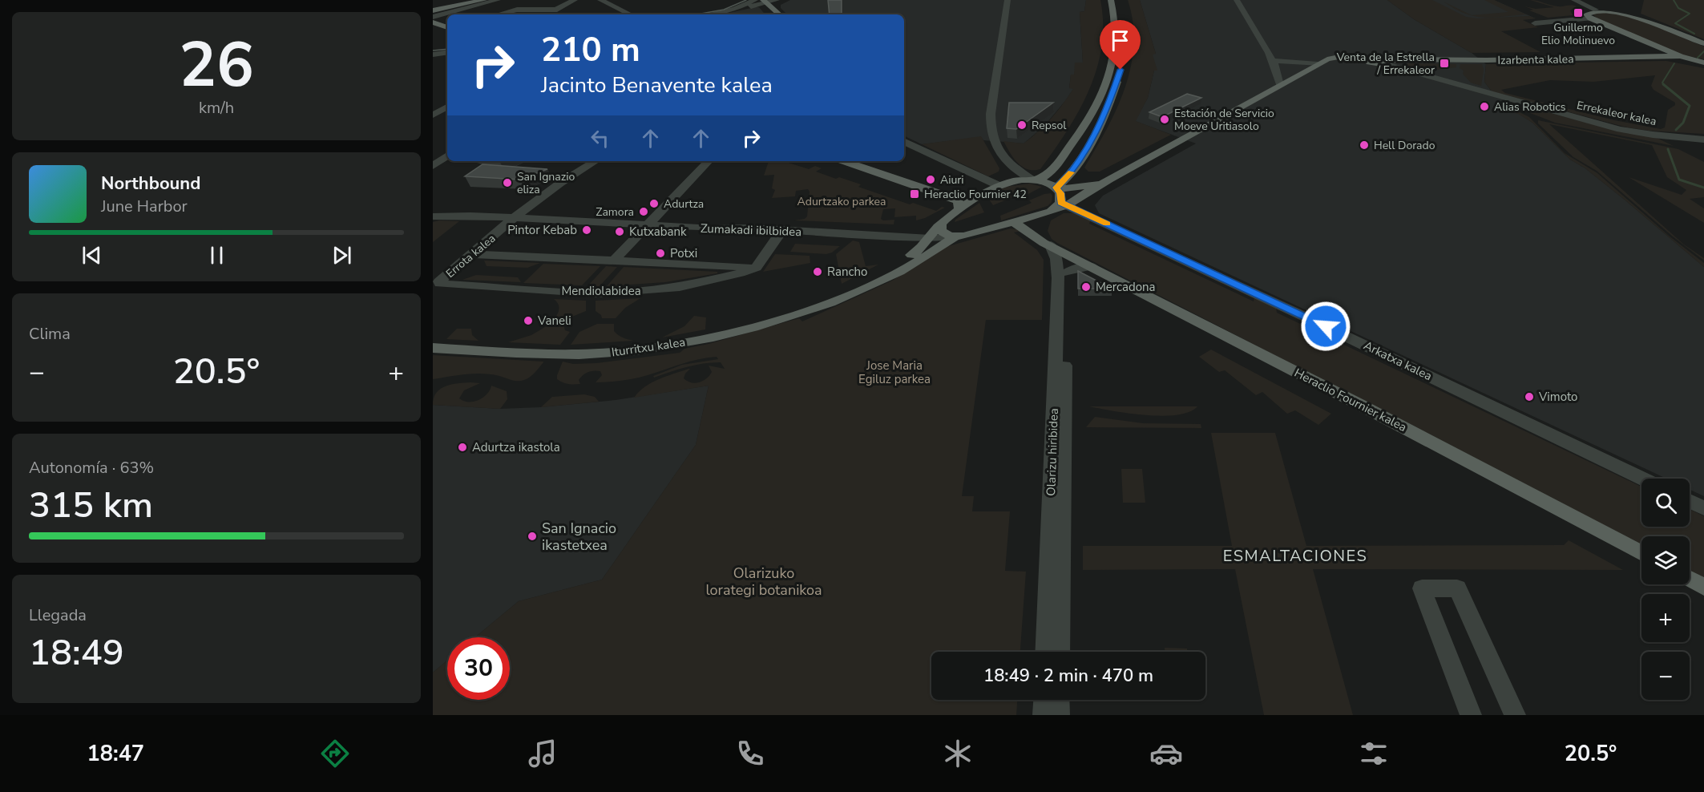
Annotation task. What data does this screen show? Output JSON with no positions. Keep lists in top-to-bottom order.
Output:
{
  "streets": {
    "main road": ["Izarbenta kalea", "Iturritxu kalea", "Heraclio Fournier kalea"],
    "street": [
      "Errekaleor kalea",
      "Zumakadi ibilbidea",
      "Errota kalea",
      "Mendiolabidea",
      "Arkatxa kalea",
      "Olarizu hiribidea"
    ]
  },
  "crossings": [
    ["Izarbenta kalea", "Errekaleor kalea"],
    ["Zumakadi ibilbidea", "Errota kalea"],
    ["Zumakadi ibilbidea", "Iturritxu kalea"],
    ["Errota kalea", "Mendiolabidea"],
    ["Iturritxu kalea", "Arkatxa kalea"],
    ["Iturritxu kalea", "Heraclio Fournier kalea"],
    ["Heraclio Fournier kalea", "Olarizu hiribidea"]
  ],
  "districts": ["ESMALTACIONES"],
  "parks": ["Adurtzako parkea", "Jose Maria Egiluz parkea", "Olarizuko lorategi botanikoa"],
  "places": {
    "transit": ["Guillermo Elio Molinuevo", "Venta de la Estrella / Errekaleor", "Heraclio Fournier 42"],
    "other": [
      "Alias Robotics",
      "Estación de Servicio Moeve Uritiasolo",
      "Repsol",
      "Hell Dorado",
      "Aiuri",
      "San Ignazio eliza",
      "Adurtza",
      "Zamora",
      "Pintor Kebab",
      "Kutxabank",
      "Potxi",
      "Rancho",
      "Mercadona",
      "Vaneli",
      "Vimoto",
      "Adurtza ikastola",
      "San Ignacio ikastetxea"
    ]
  },
  "page": {
    "tile": [
      ["26", "km/h"],
      "Clima",
      ["Autonomía · 63%", "315 km"],
      ["Llegada", "18:49"]
    ],
    "turn": ["210 m", "Jacinto Benavente kalea"],
    "song": ["Northbound", "June Harbor"],
    "heat": ["−", "20.5°", "+"],
    "map_buttons": ["+", "−"],
    "limit": "30",
    "trip": "18:49 · 2 min · 470 m",
    "tabs": ["18:47", "20.5°"]
  }
}
